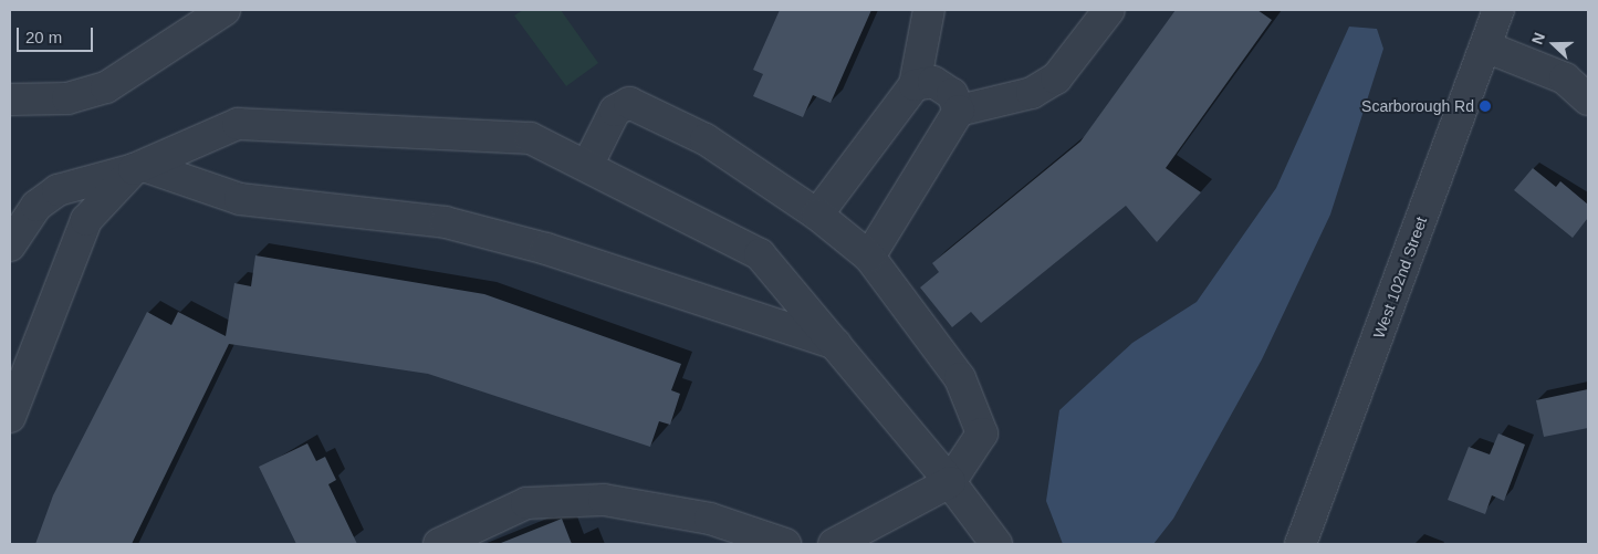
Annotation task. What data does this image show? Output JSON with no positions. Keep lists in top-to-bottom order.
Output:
{
  "streets": {
    "street": ["West 102nd Street"]
  },
  "places": ["Scarborough Rd"],
  "scale_bar": "20 m",
  "north": "left"
}
